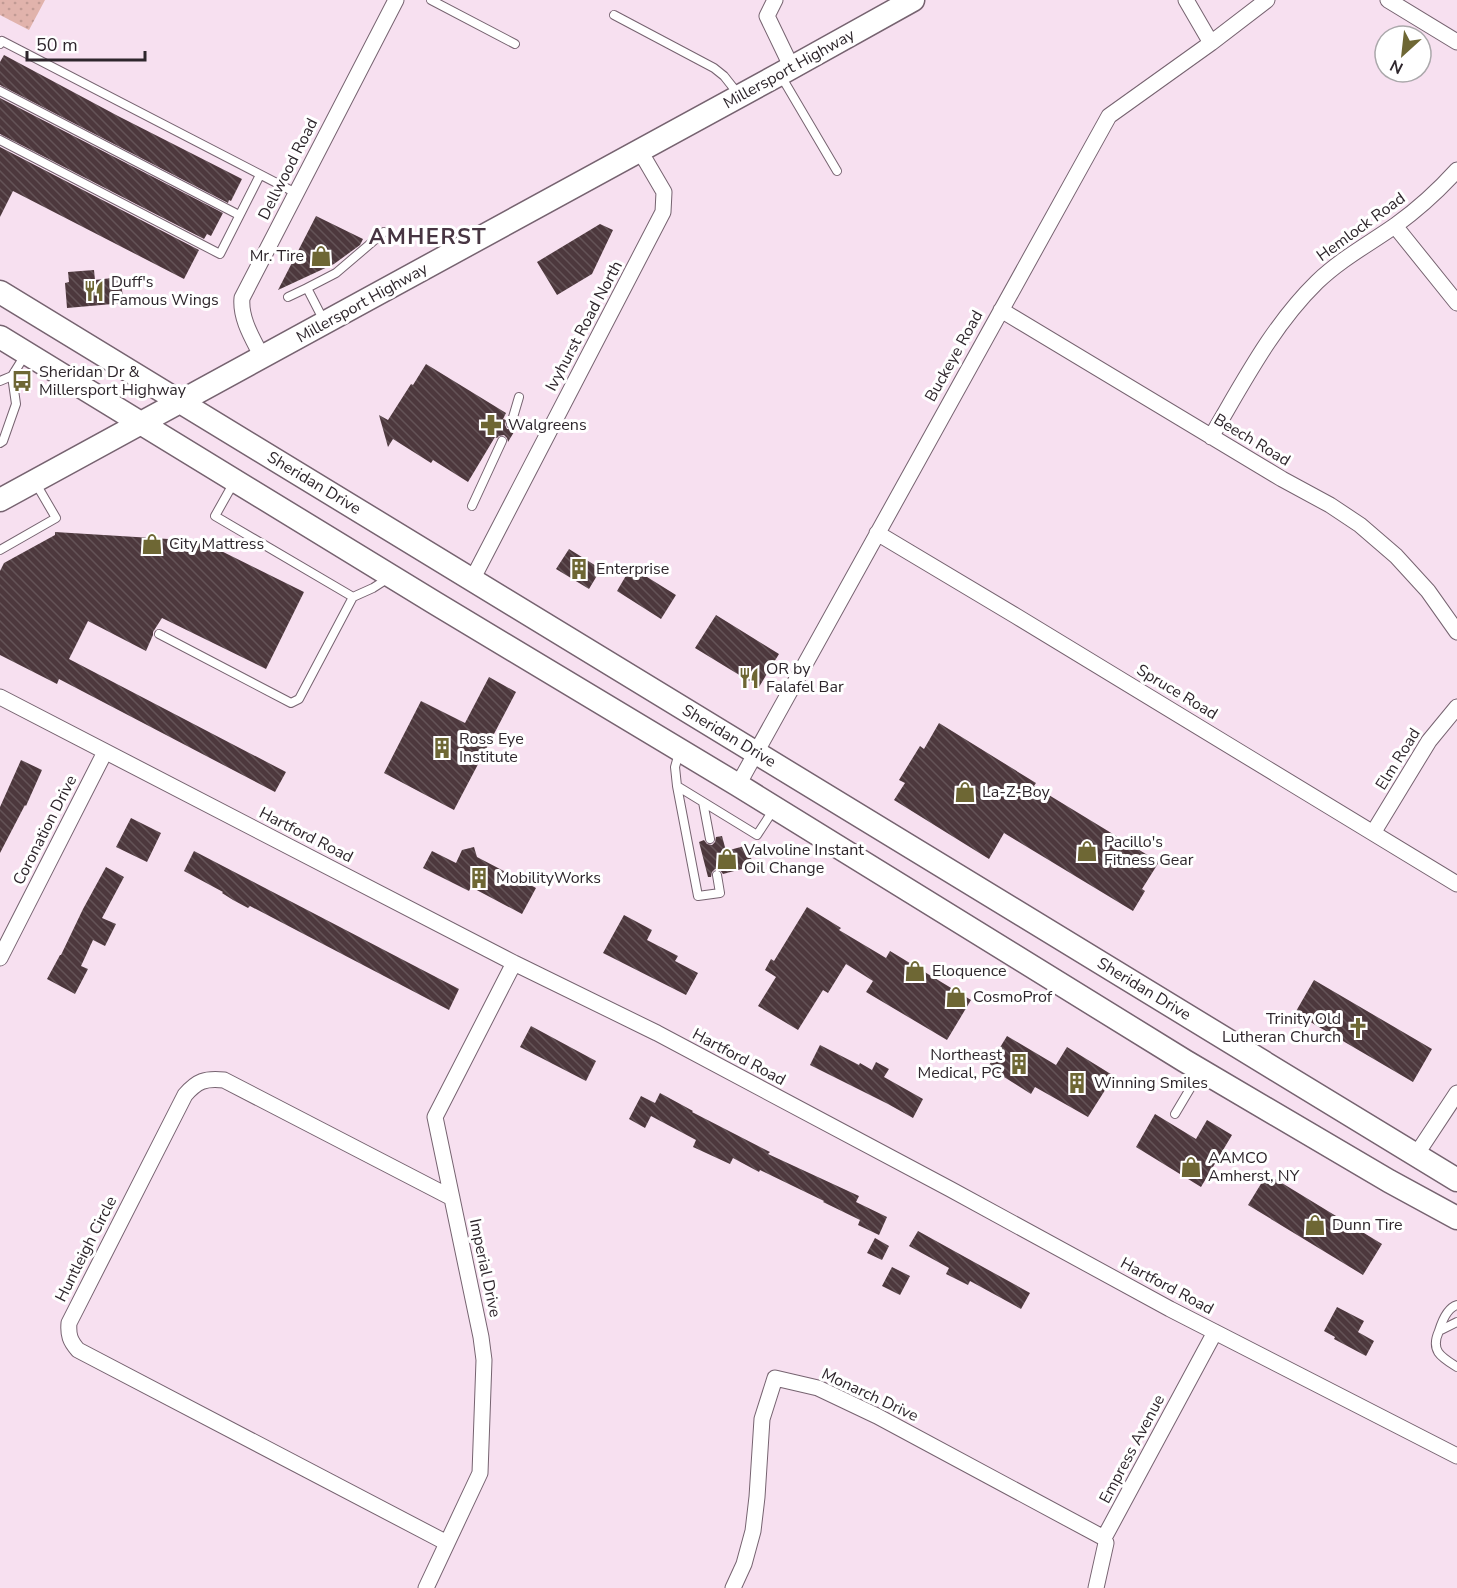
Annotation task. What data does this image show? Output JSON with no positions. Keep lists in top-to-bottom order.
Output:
{
  "streets": {
    "main road": ["Millersport Highway", "Sheridan Drive"],
    "street": [
      "Dellwood Road",
      "Hemlock Road",
      "Ivyhurst Road North",
      "Buckeye Road",
      "Beech Road",
      "Spruce Road",
      "Elm Road",
      "Coronation Drive",
      "Hartford Road",
      "Huntleigh Circle",
      "Imperial Drive",
      "Monarch Drive",
      "Empress Avenue"
    ]
  },
  "crossings": [
    ["Millersport Highway", "Dellwood Road"],
    ["Millersport Highway", "Ivyhurst Road North"],
    ["Millersport Highway", "Sheridan Drive"],
    ["Hemlock Road", "Beech Road"],
    ["Ivyhurst Road North", "Sheridan Drive"],
    ["Buckeye Road", "Beech Road"],
    ["Buckeye Road", "Sheridan Drive"],
    ["Buckeye Road", "Spruce Road"],
    ["Spruce Road", "Elm Road"],
    ["Coronation Drive", "Hartford Road"],
    ["Hartford Road", "Imperial Drive"],
    ["Hartford Road", "Empress Avenue"],
    ["Huntleigh Circle", "Imperial Drive"],
    ["Monarch Drive", "Empress Avenue"]
  ],
  "districts": ["AMHERST"],
  "places": {
    "shop": [
      "Mr. Tire",
      "City Mattress",
      "La-Z-Boy",
      "Pacillo's Fitness Gear",
      "Valvoline Instant Oil Change",
      "Eloquence",
      "CosmoProf",
      "AAMCO Amherst, NY",
      "Dunn Tire"
    ],
    "restaurant": ["Duff's Famous Wings", "OR by Falafel Bar"],
    "bus stop": ["Sheridan Dr & Millersport Highway"],
    "pharmacy": ["Walgreens"],
    "building": [
      "Enterprise",
      "Ross Eye Institute",
      "MobilityWorks",
      "Northeast Medical, PC",
      "Winning Smiles"
    ],
    "church": ["Trinity Old Lutheran Church"]
  },
  "scale_bar": "50 m",
  "north": "bottom left"
}
